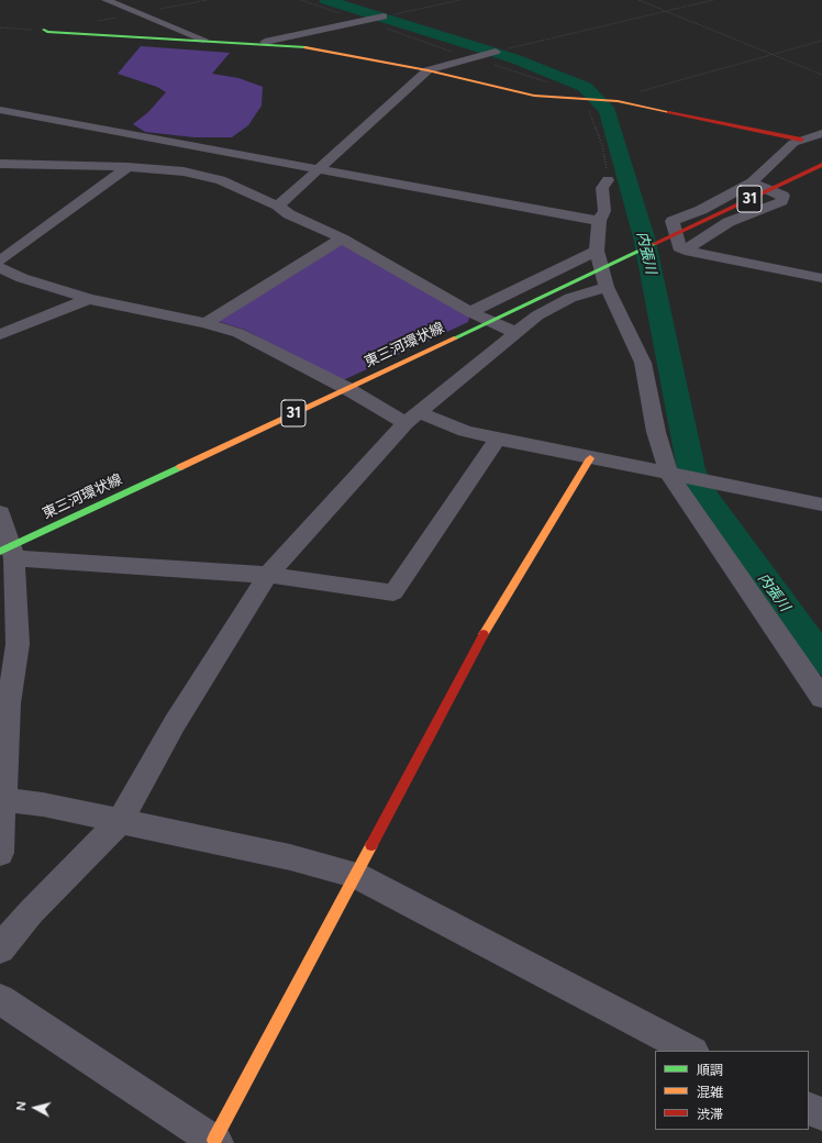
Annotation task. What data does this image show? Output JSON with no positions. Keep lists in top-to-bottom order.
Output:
{
  "streets": {
    "street": ["31", "東三河環状線"]
  },
  "water": ["内張川"],
  "legend": ["順調", "混雑", "渋滞"],
  "north": "left"
}
